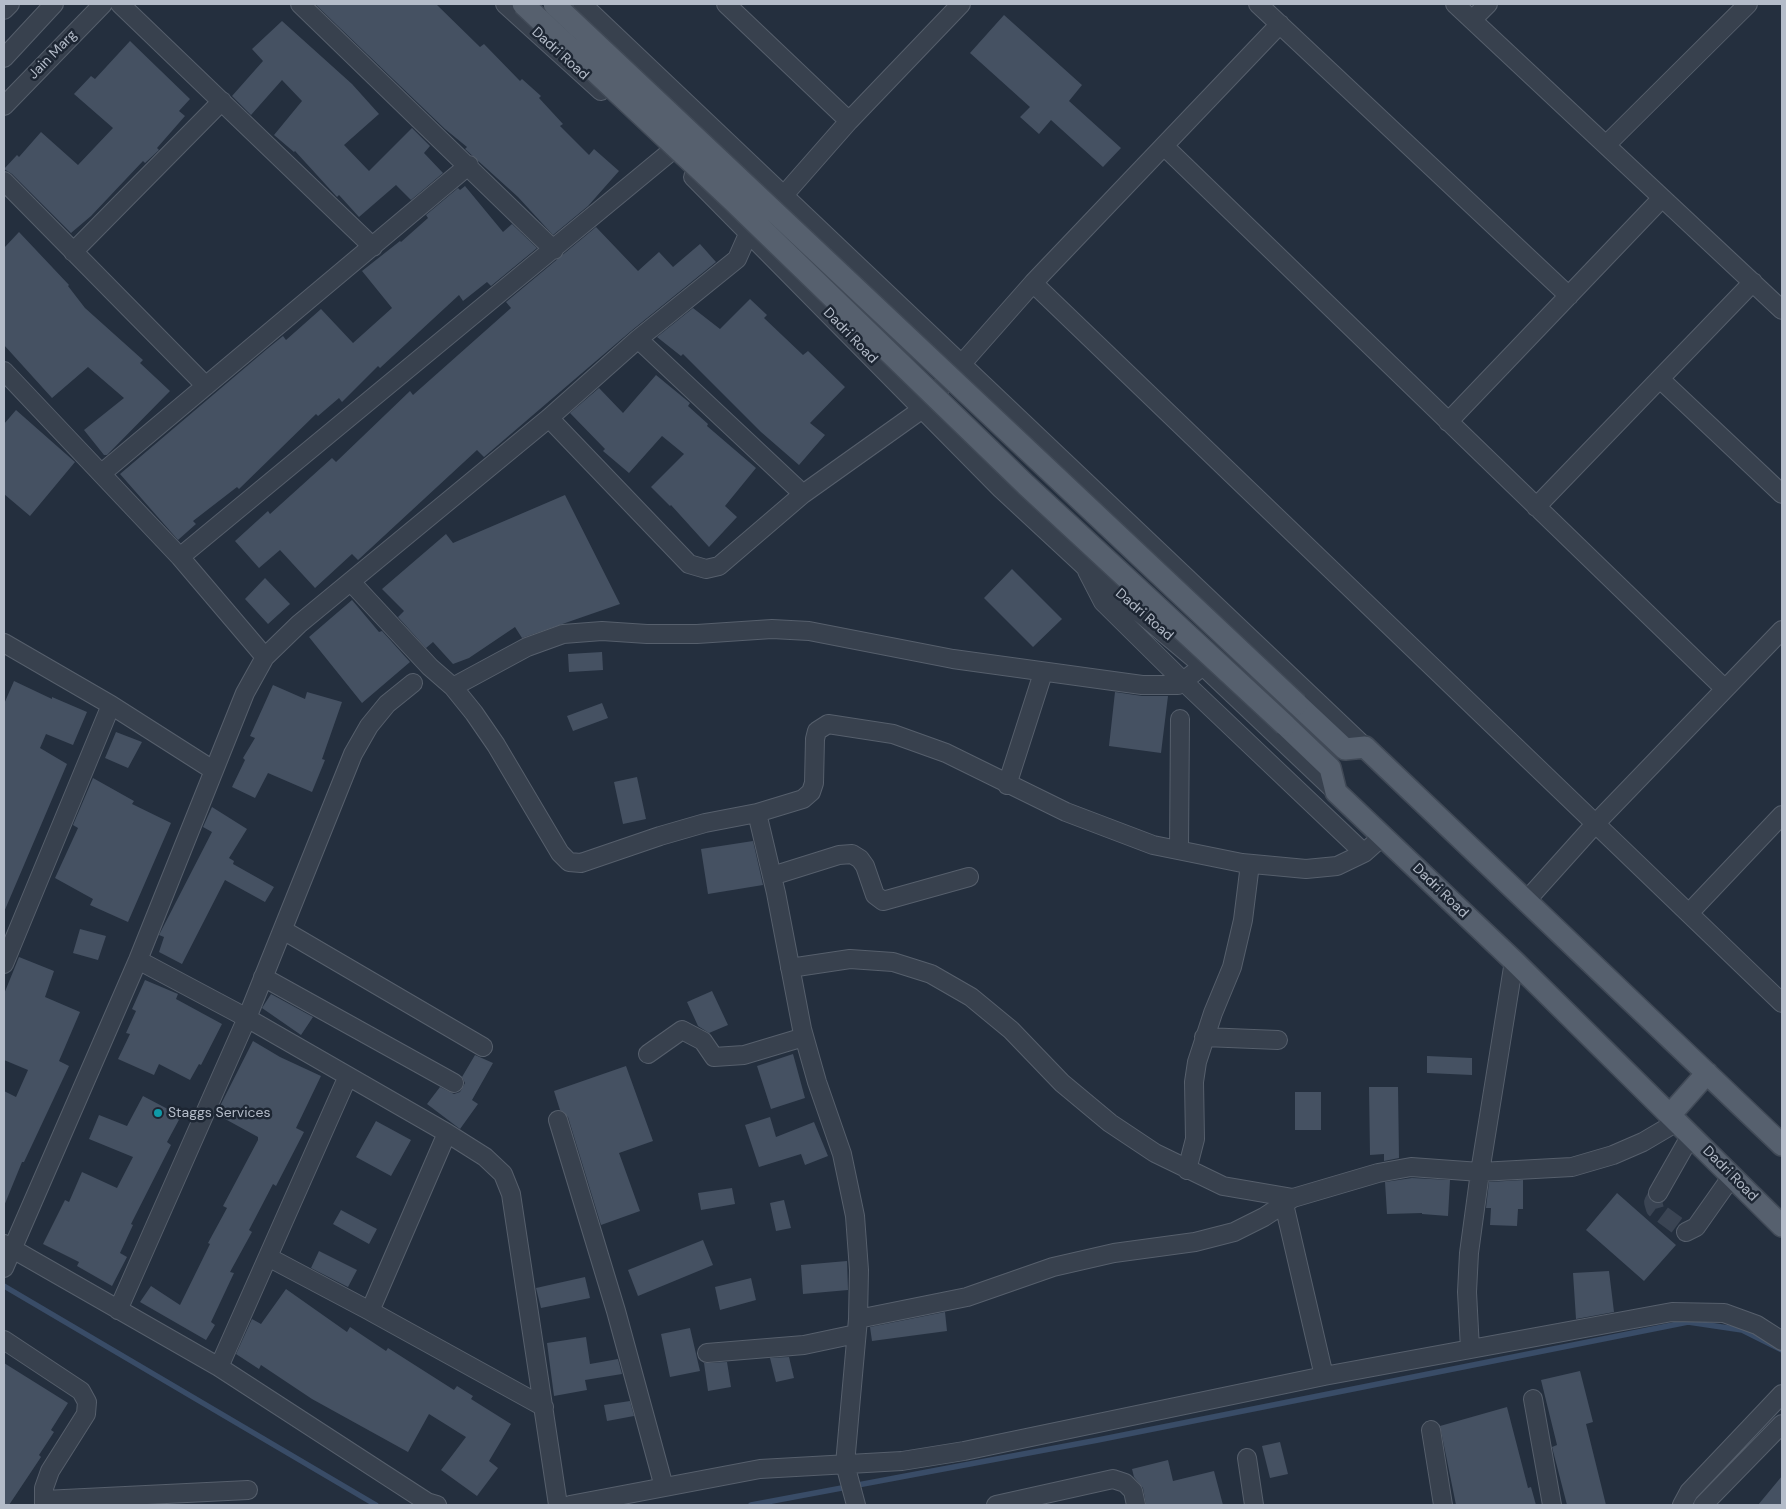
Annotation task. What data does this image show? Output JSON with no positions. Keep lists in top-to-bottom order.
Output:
{
  "streets": {
    "main road": ["Dadri Road"],
    "street": ["Jain Marg"]
  },
  "places": ["Staggs Services"]
}
